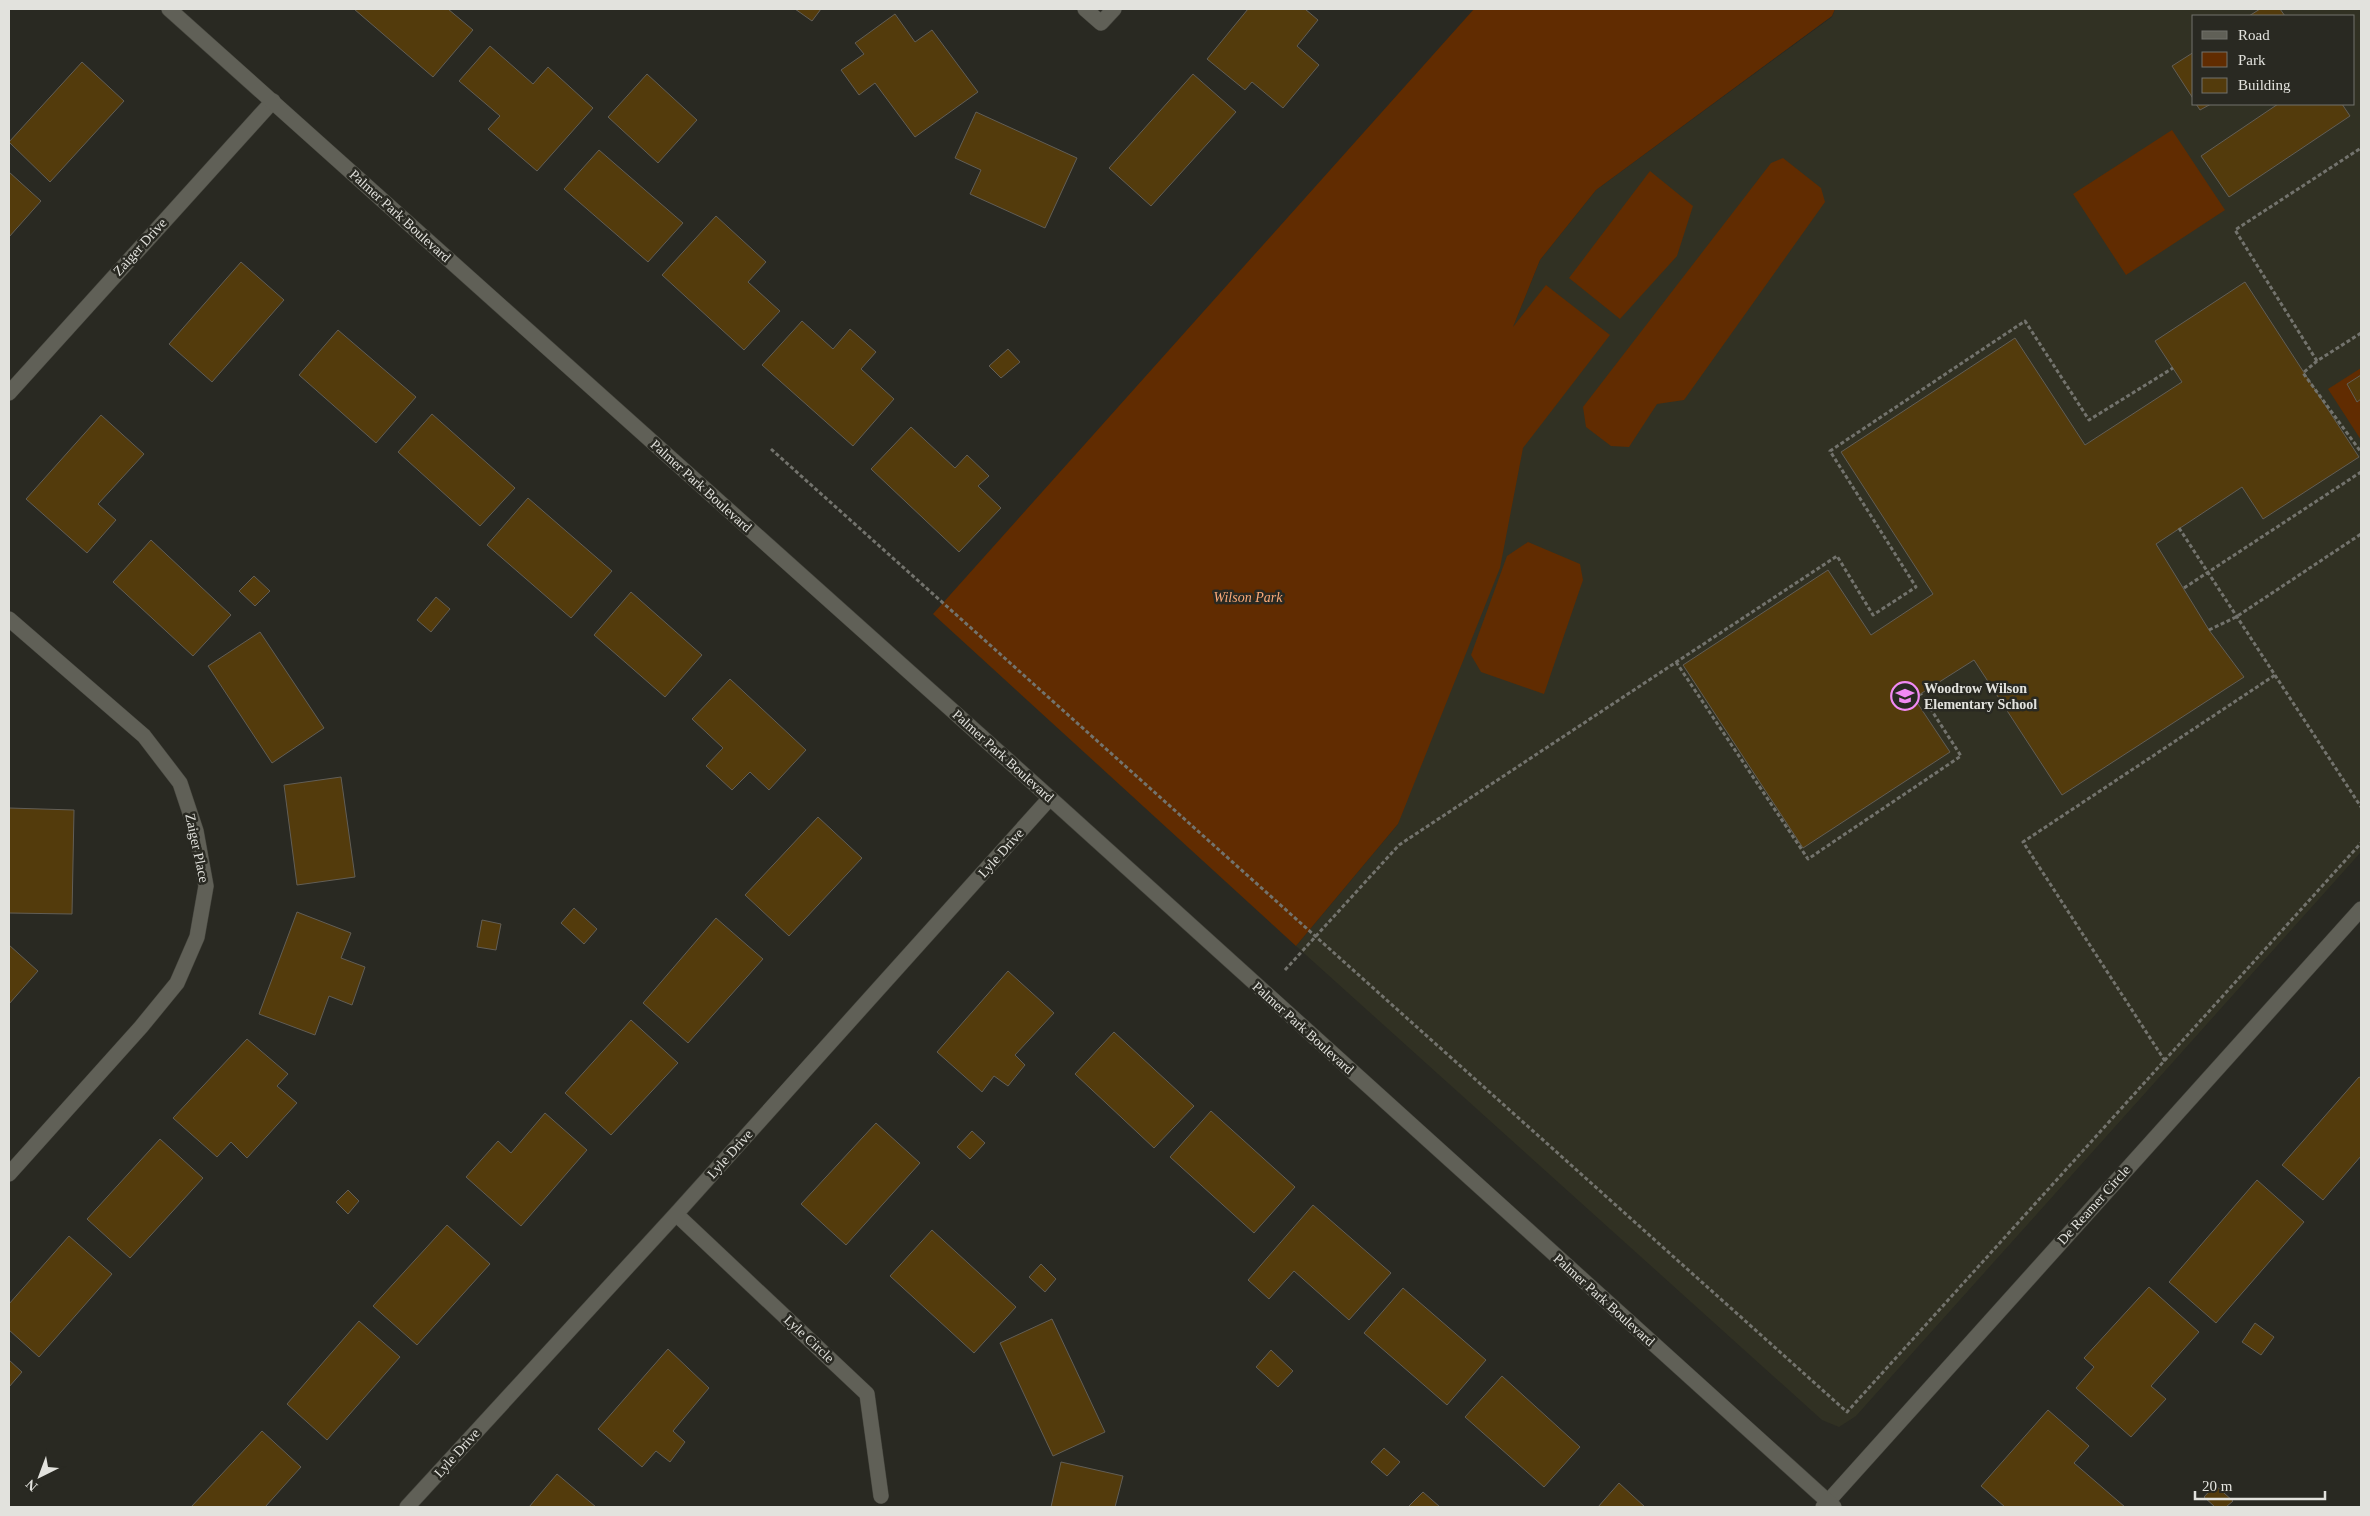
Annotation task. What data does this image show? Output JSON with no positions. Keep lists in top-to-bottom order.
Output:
{
  "streets": {
    "street": [
      "Palmer Park Boulevard",
      "Zaiger Drive",
      "Zaiger Place",
      "Lyle Drive",
      "De Reamer Circle",
      "Lyle Circle"
    ]
  },
  "crossings": [
    ["Palmer Park Boulevard", "Zaiger Drive"],
    ["Palmer Park Boulevard", "Lyle Drive"],
    ["Palmer Park Boulevard", "De Reamer Circle"],
    ["Lyle Drive", "Lyle Circle"]
  ],
  "parks": ["Wilson Park"],
  "places": {
    "school or university": ["Woodrow Wilson Elementary School"]
  },
  "legend": ["Road", "Park", "Building"],
  "scale_bar": "20 m",
  "north": "bottom left"
}
